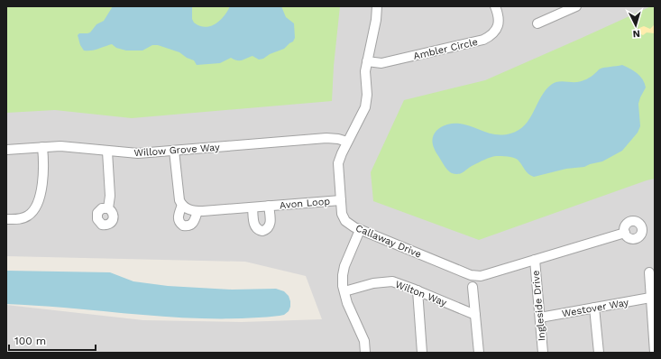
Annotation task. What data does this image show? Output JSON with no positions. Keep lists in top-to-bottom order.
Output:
{
  "streets": {
    "street": [
      "Ambler Circle",
      "Willow Grove Way",
      "Avon Loop",
      "Callaway Drive",
      "Wilton Way",
      "Ingleside Drive",
      "Westover Way"
    ]
  },
  "crossings": [
    ["Ambler Circle", "Callaway Drive"],
    ["Willow Grove Way", "Callaway Drive"],
    ["Avon Loop", "Callaway Drive"],
    ["Callaway Drive", "Ingleside Drive"],
    ["Ingleside Drive", "Westover Way"]
  ],
  "scale_bar": "100 m",
  "north": "bottom"
}
